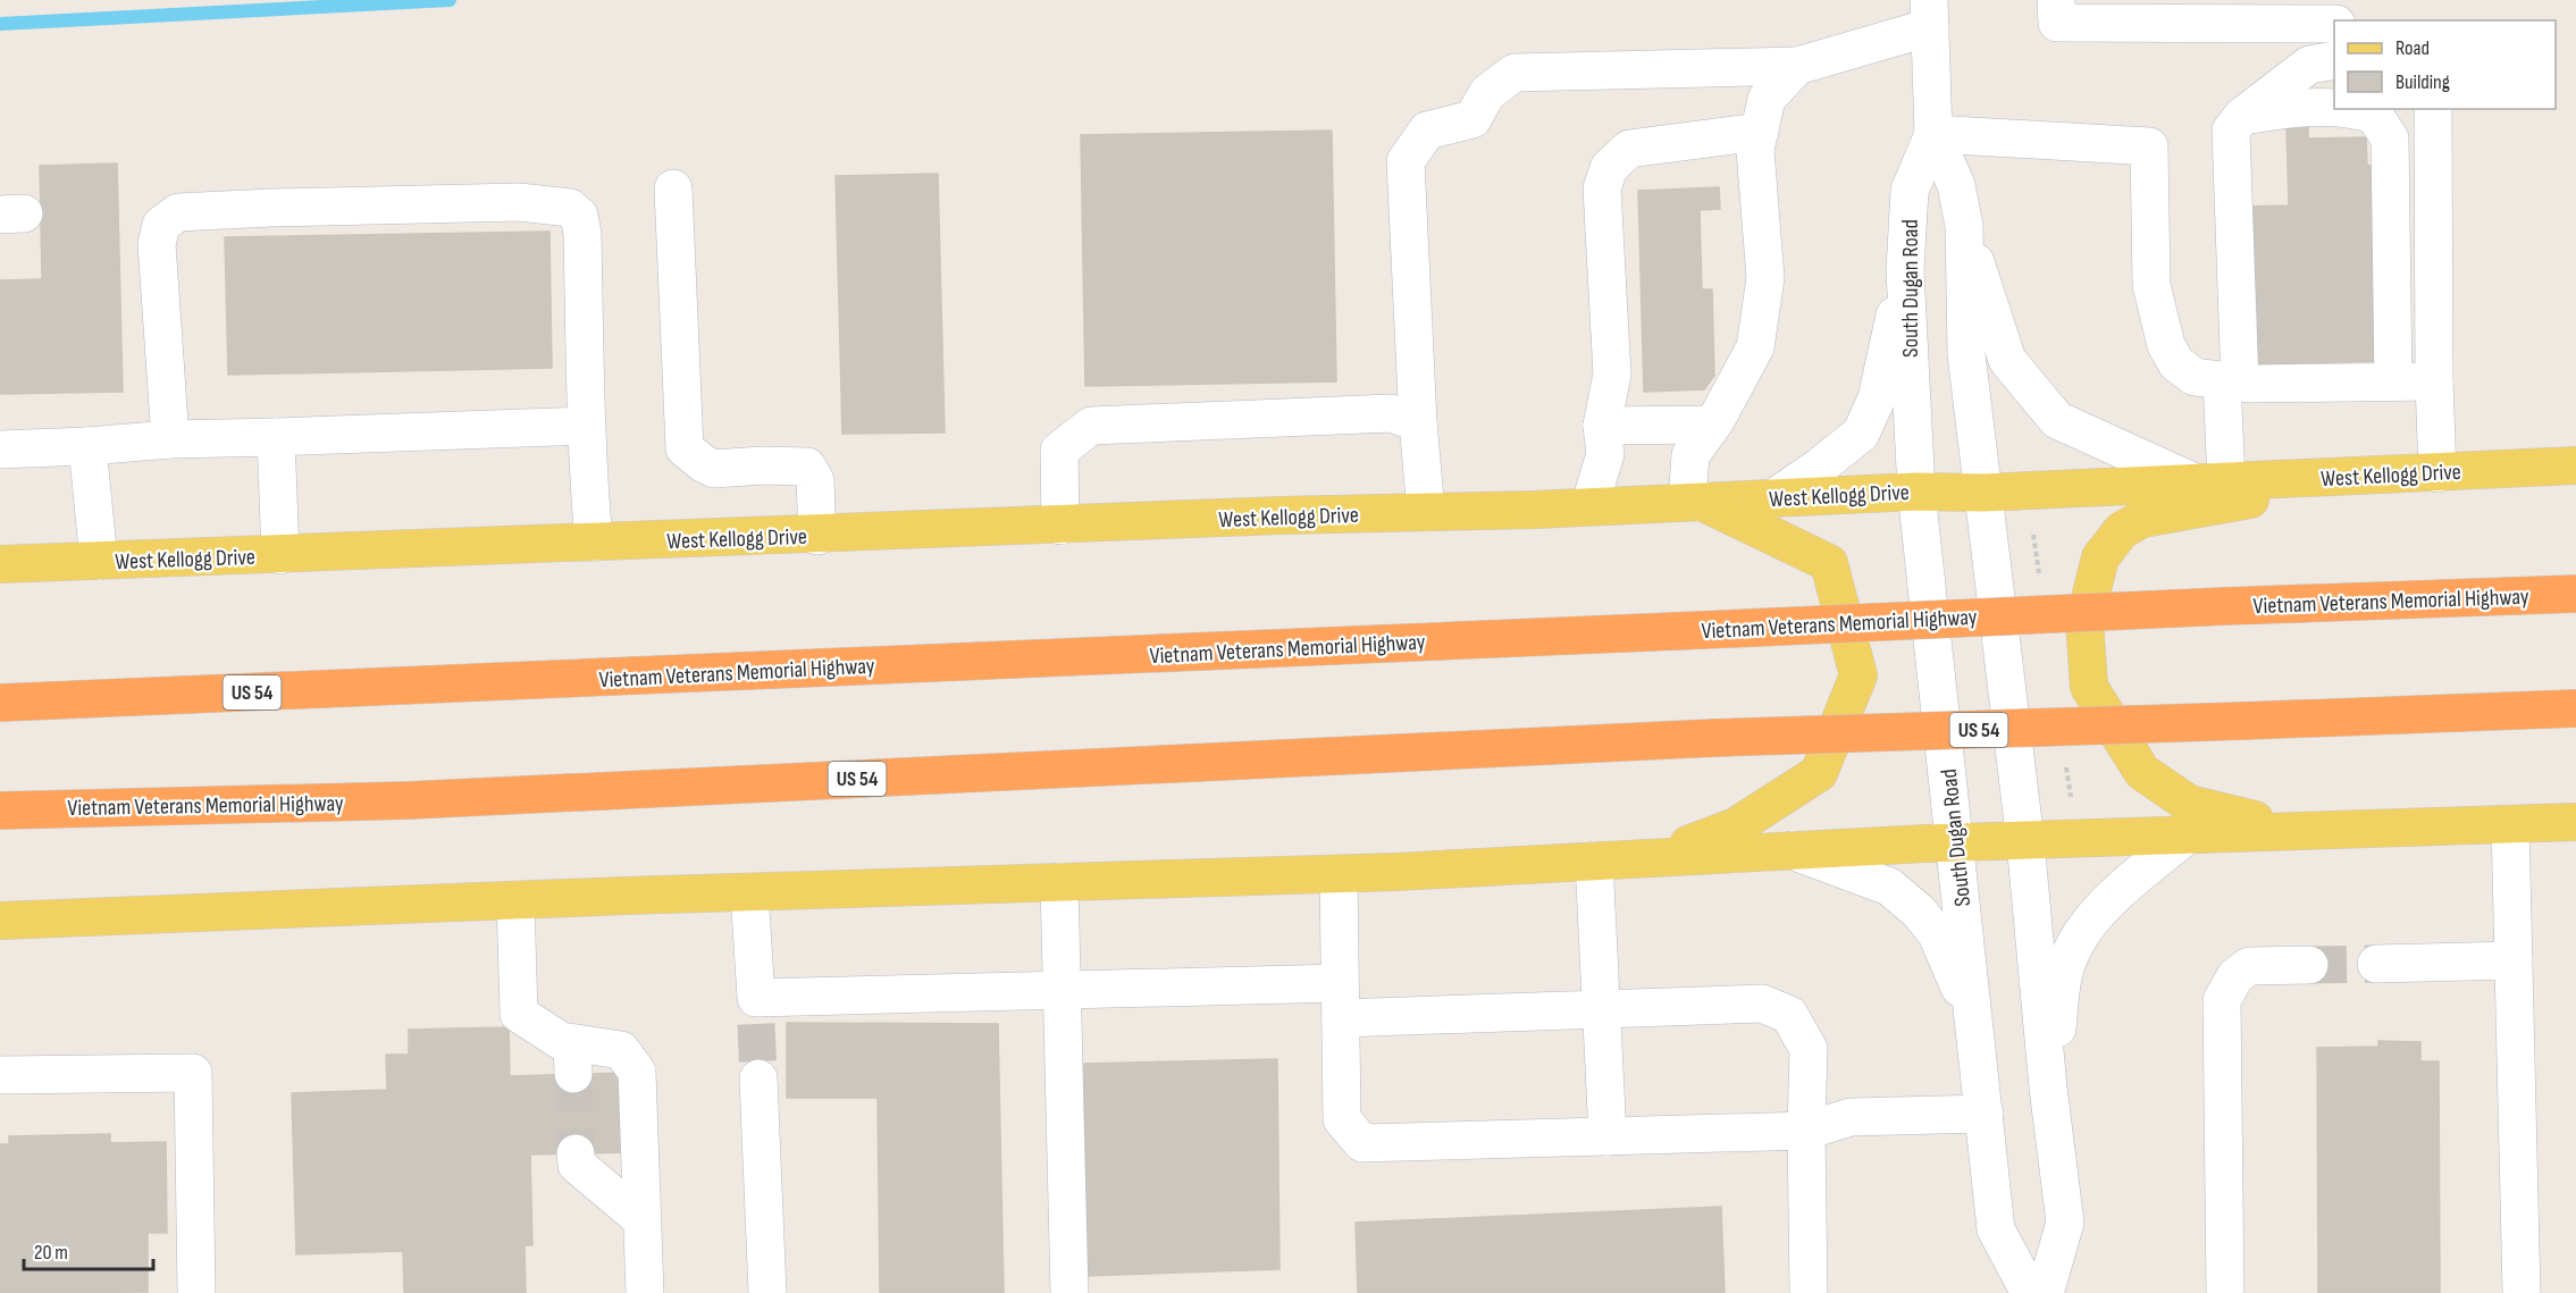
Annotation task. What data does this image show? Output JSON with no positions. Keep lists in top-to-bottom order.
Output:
{
  "streets": {
    "highway": ["Vietnam Veterans Memorial Highway", "US 54"],
    "main road": ["West Kellogg Drive"],
    "street": ["South Dugan Road"]
  },
  "crossings": [
    ["South Dugan Road", "West Kellogg Drive"]
  ],
  "legend": ["Road", "Building"],
  "scale_bar": "20 m"
}
